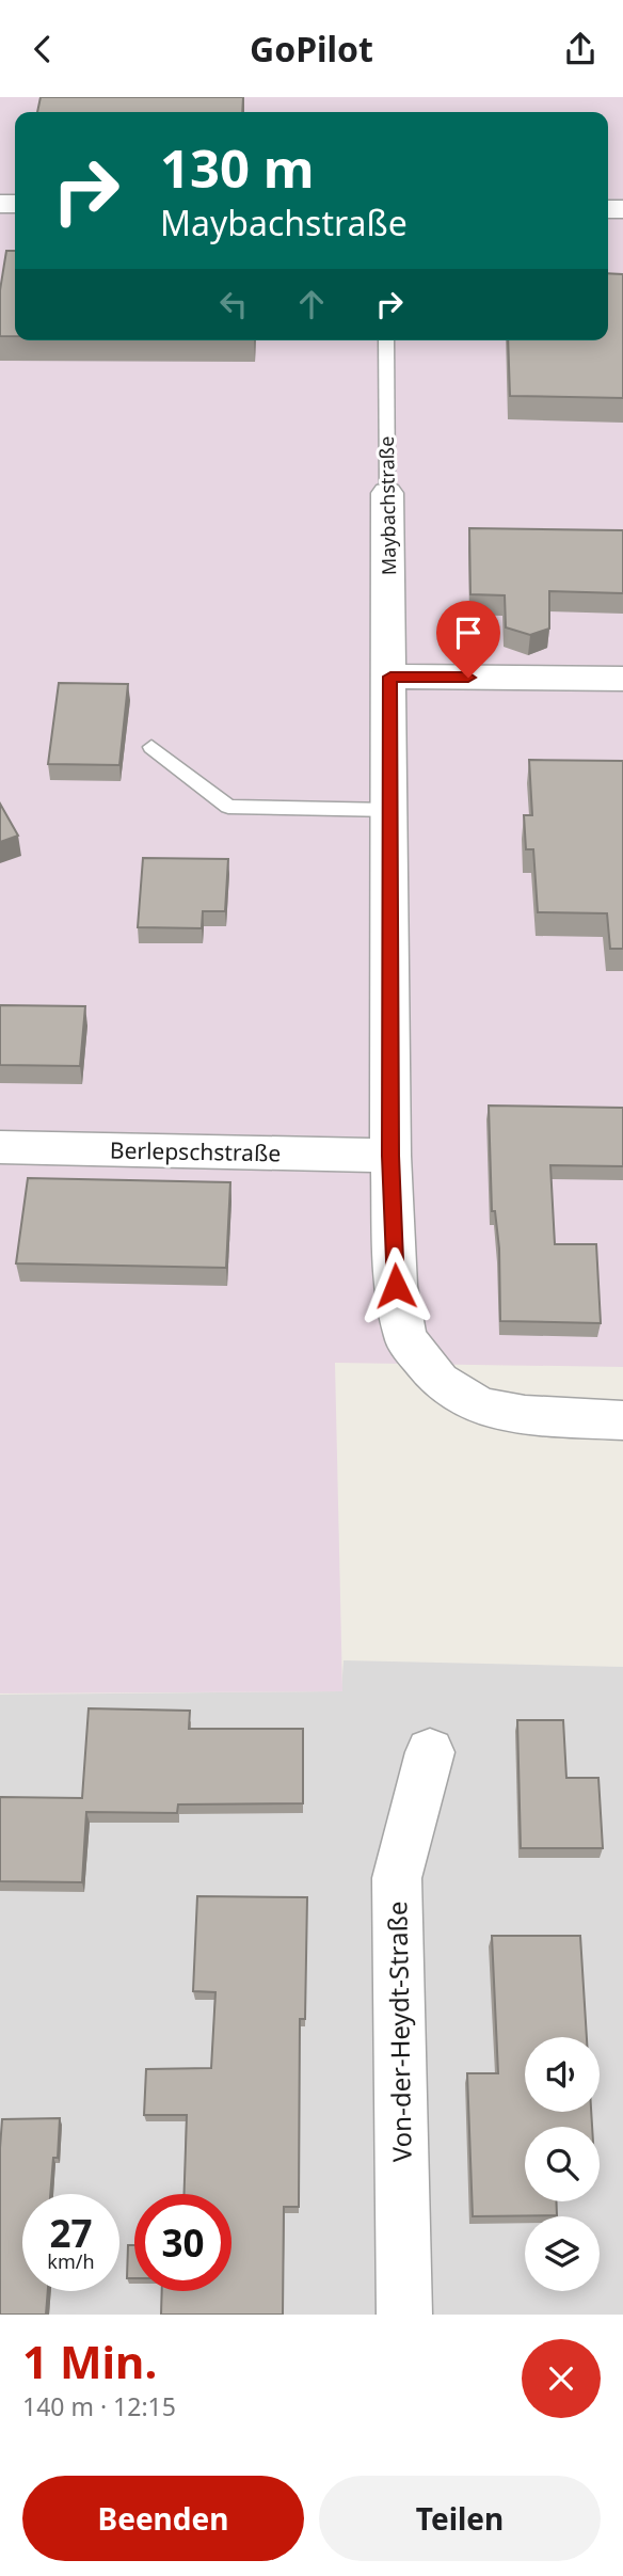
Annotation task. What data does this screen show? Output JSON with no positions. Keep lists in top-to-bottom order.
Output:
{
  "streets": {
    "street": ["Maybachstraße", "Berlepschstraße", "Von-der-Heydt-Straße"]
  },
  "crossings": [
    ["Maybachstraße", "Berlepschstraße"]
  ],
  "page": {
    "header": "GoPilot",
    "turn": ["130 m", "Maybachstraße"],
    "speed": "27 km/h",
    "limit": "30",
    "heading": ["1 Min.", "140 m · 12:15"],
    "buttons": ["Beenden", "Teilen"]
  }
}
